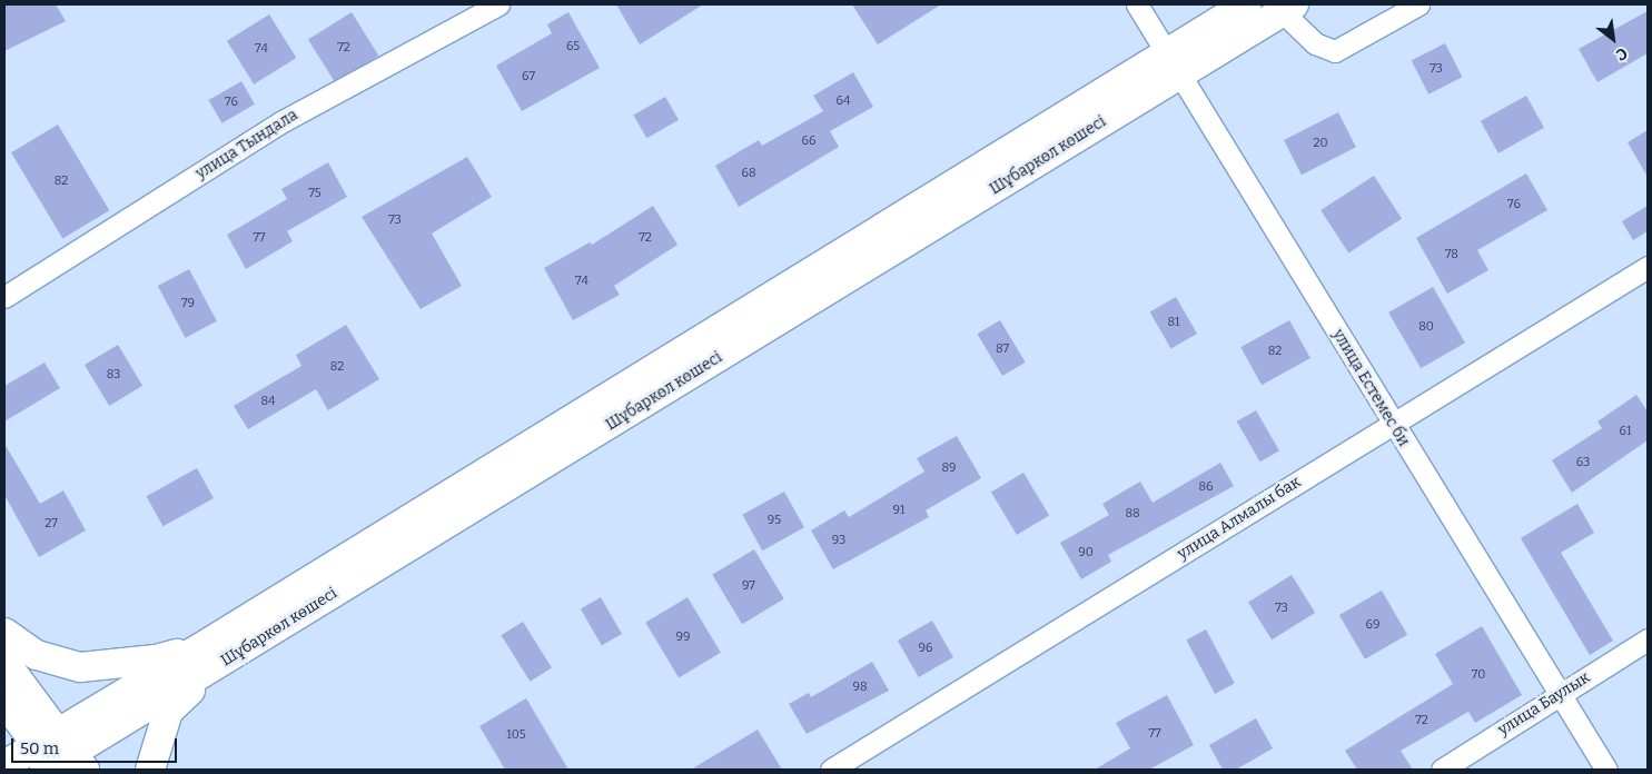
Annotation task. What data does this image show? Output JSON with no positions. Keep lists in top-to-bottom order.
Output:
{
  "streets": {
    "street": [
      "улица Тындала",
      "Шұбаркөл көшесі",
      "улица Естемес би",
      "улица Алмалы бак",
      "улица Баулык"
    ]
  },
  "crossings": [
    ["Шұбаркөл көшесі", "улица Естемес би"],
    ["улица Естемес би", "улица Алмалы бак"],
    ["улица Естемес би", "улица Баулык"]
  ],
  "house_numbers": [
    "65",
    "72",
    "74",
    "73",
    "67",
    "64",
    "76",
    "66",
    "20",
    "68",
    "82",
    "75",
    "76",
    "73",
    "77",
    "72",
    "78",
    "74",
    "79",
    "81",
    "80",
    "87",
    "82",
    "82",
    "83",
    "84",
    "61",
    "63",
    "89",
    "86",
    "91",
    "88",
    "95",
    "27",
    "93",
    "90",
    "97",
    "73",
    "69",
    "99",
    "96",
    "70",
    "98",
    "72",
    "77",
    "105"
  ],
  "scale_bar": "50 m",
  "north": "bottom right"
}
